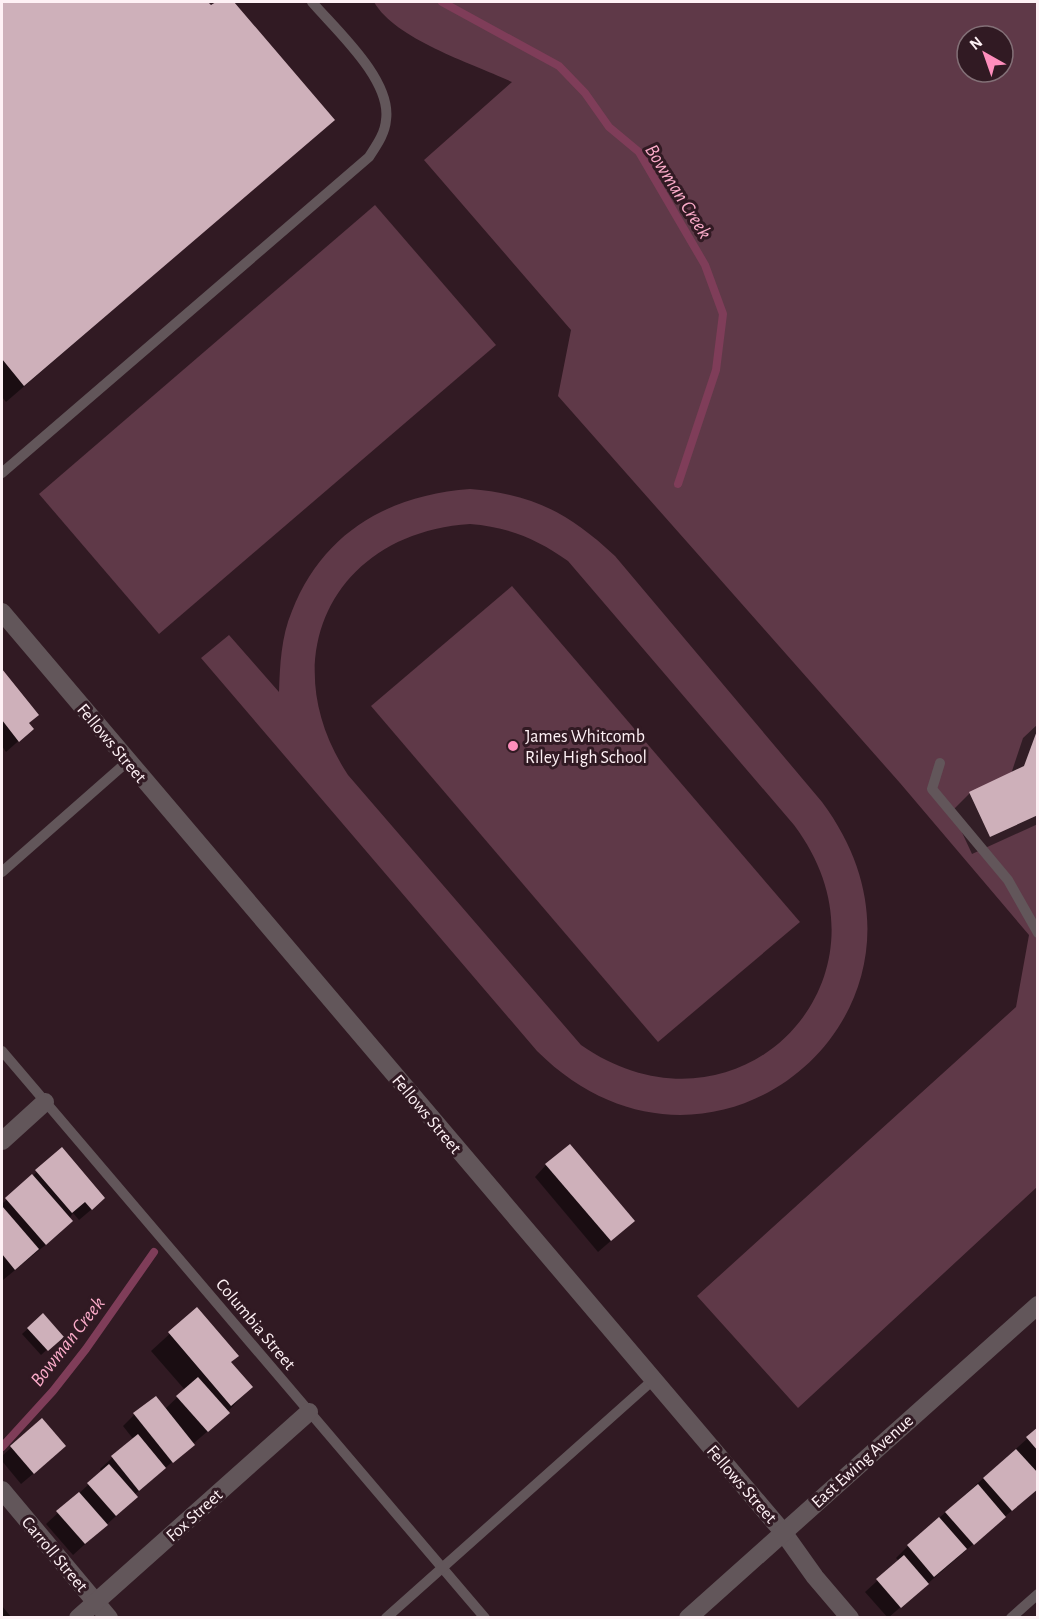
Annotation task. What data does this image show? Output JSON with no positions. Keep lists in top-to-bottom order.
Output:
{
  "streets": {
    "street": [
      "Fellows Street",
      "East Ewing Avenue",
      "Fox Street",
      "Carroll Street"
    ],
    "lane": ["Columbia Street"]
  },
  "crossings": [
    ["Fellows Street", "East Ewing Avenue"],
    ["Columbia Street", "Fox Street"],
    ["Fox Street", "Carroll Street"]
  ],
  "water": ["Bowman Creek"],
  "places": ["James Whitcomb Riley High School"],
  "north": "top left"
}
